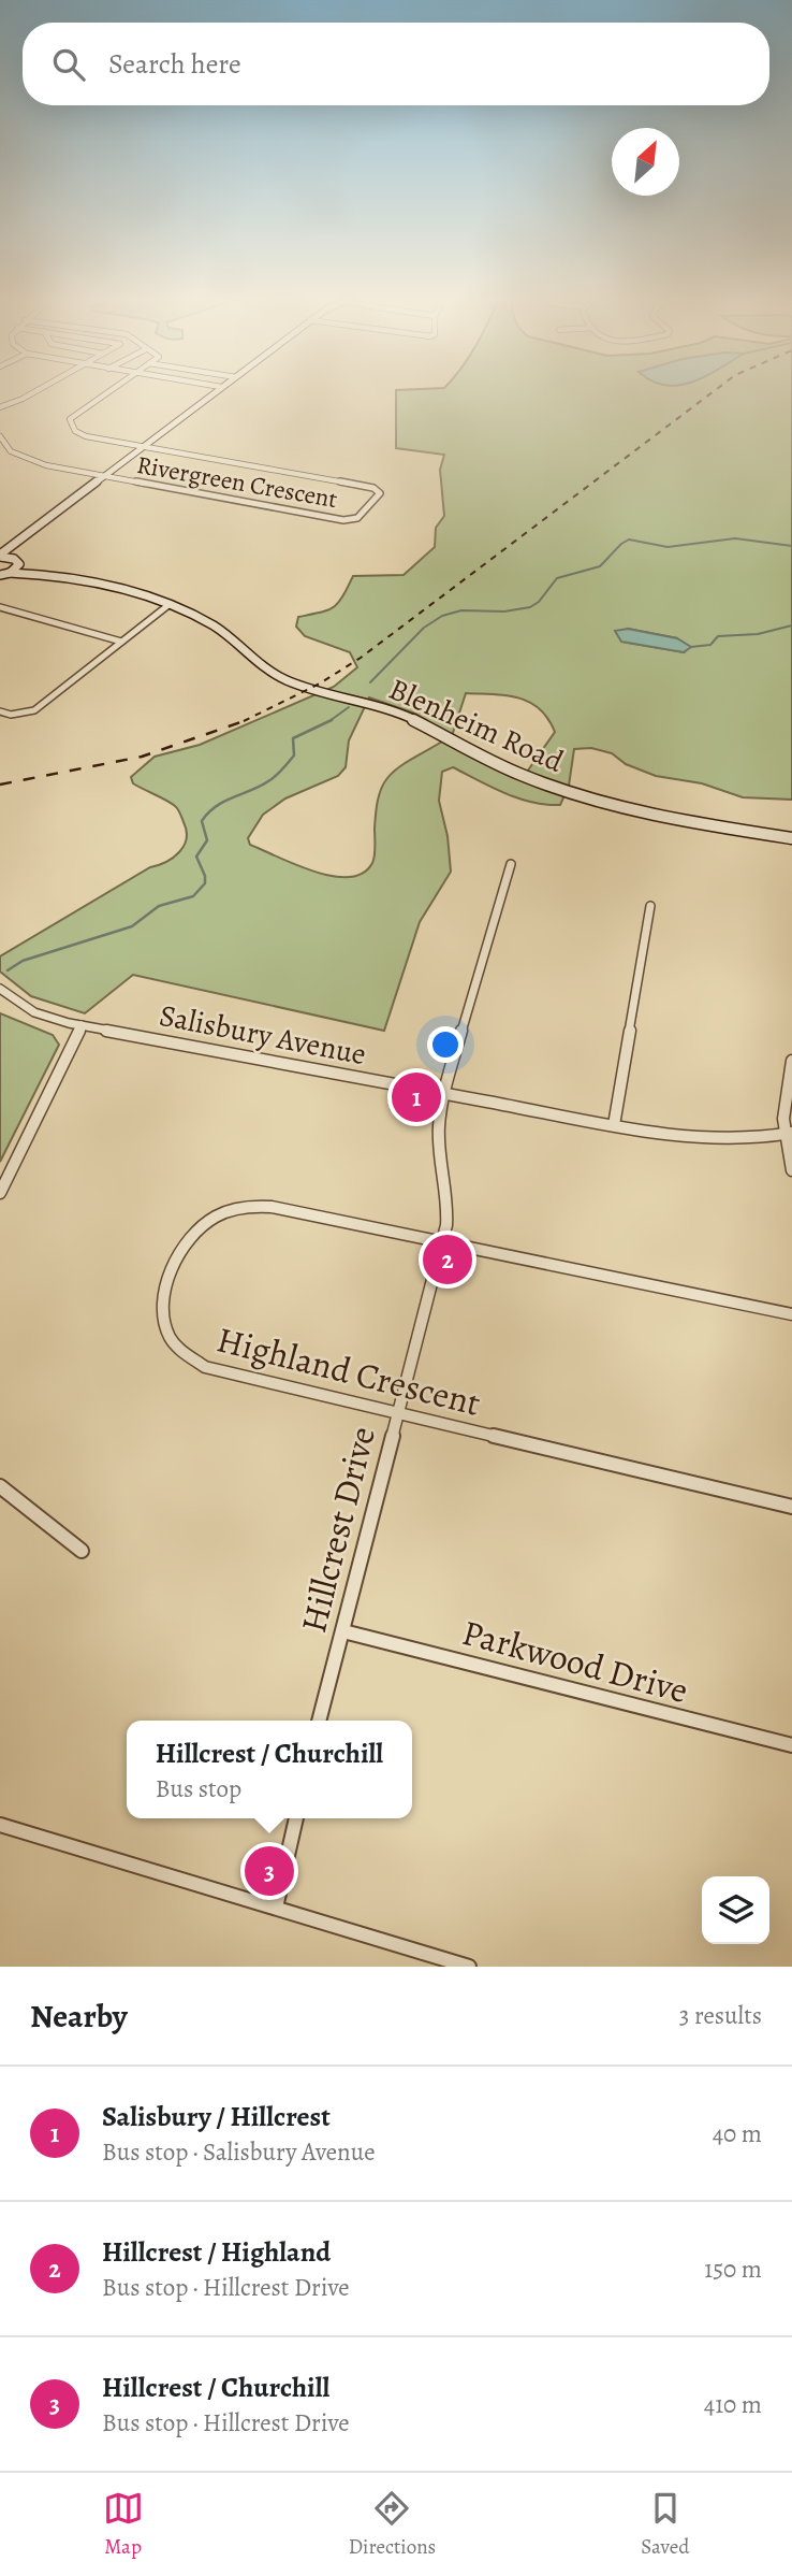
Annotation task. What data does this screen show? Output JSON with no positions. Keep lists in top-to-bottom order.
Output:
{
  "streets": {
    "main road": ["Blenheim Road"],
    "street": [
      "Rivergreen Crescent",
      "Salisbury Avenue",
      "Highland Crescent",
      "Hillcrest Drive",
      "Parkwood Drive"
    ]
  },
  "crossings": [
    ["Salisbury Avenue", "Hillcrest Drive"],
    ["Highland Crescent", "Hillcrest Drive"],
    ["Hillcrest Drive", "Parkwood Drive"]
  ],
  "north": "top right",
  "page": {
    "search": "Search here",
    "pins": ["1", "2", "3"],
    "popup": ["Hillcrest / Churchill", "Bus stop"],
    "heading": ["Nearby", "3 results"],
    "list": [
      {
        "mark": "1",
        "name": "Salisbury / Hillcrest",
        "note": "Bus stop · Salisbury Avenue",
        "value": "40 m"
      },
      {
        "mark": "2",
        "name": "Hillcrest / Highland",
        "note": "Bus stop · Hillcrest Drive",
        "value": "150 m"
      },
      {
        "mark": "3",
        "name": "Hillcrest / Churchill",
        "note": "Bus stop · Hillcrest Drive",
        "value": "410 m"
      }
    ],
    "nav": ["Map", "Directions", "Saved"]
  }
}
